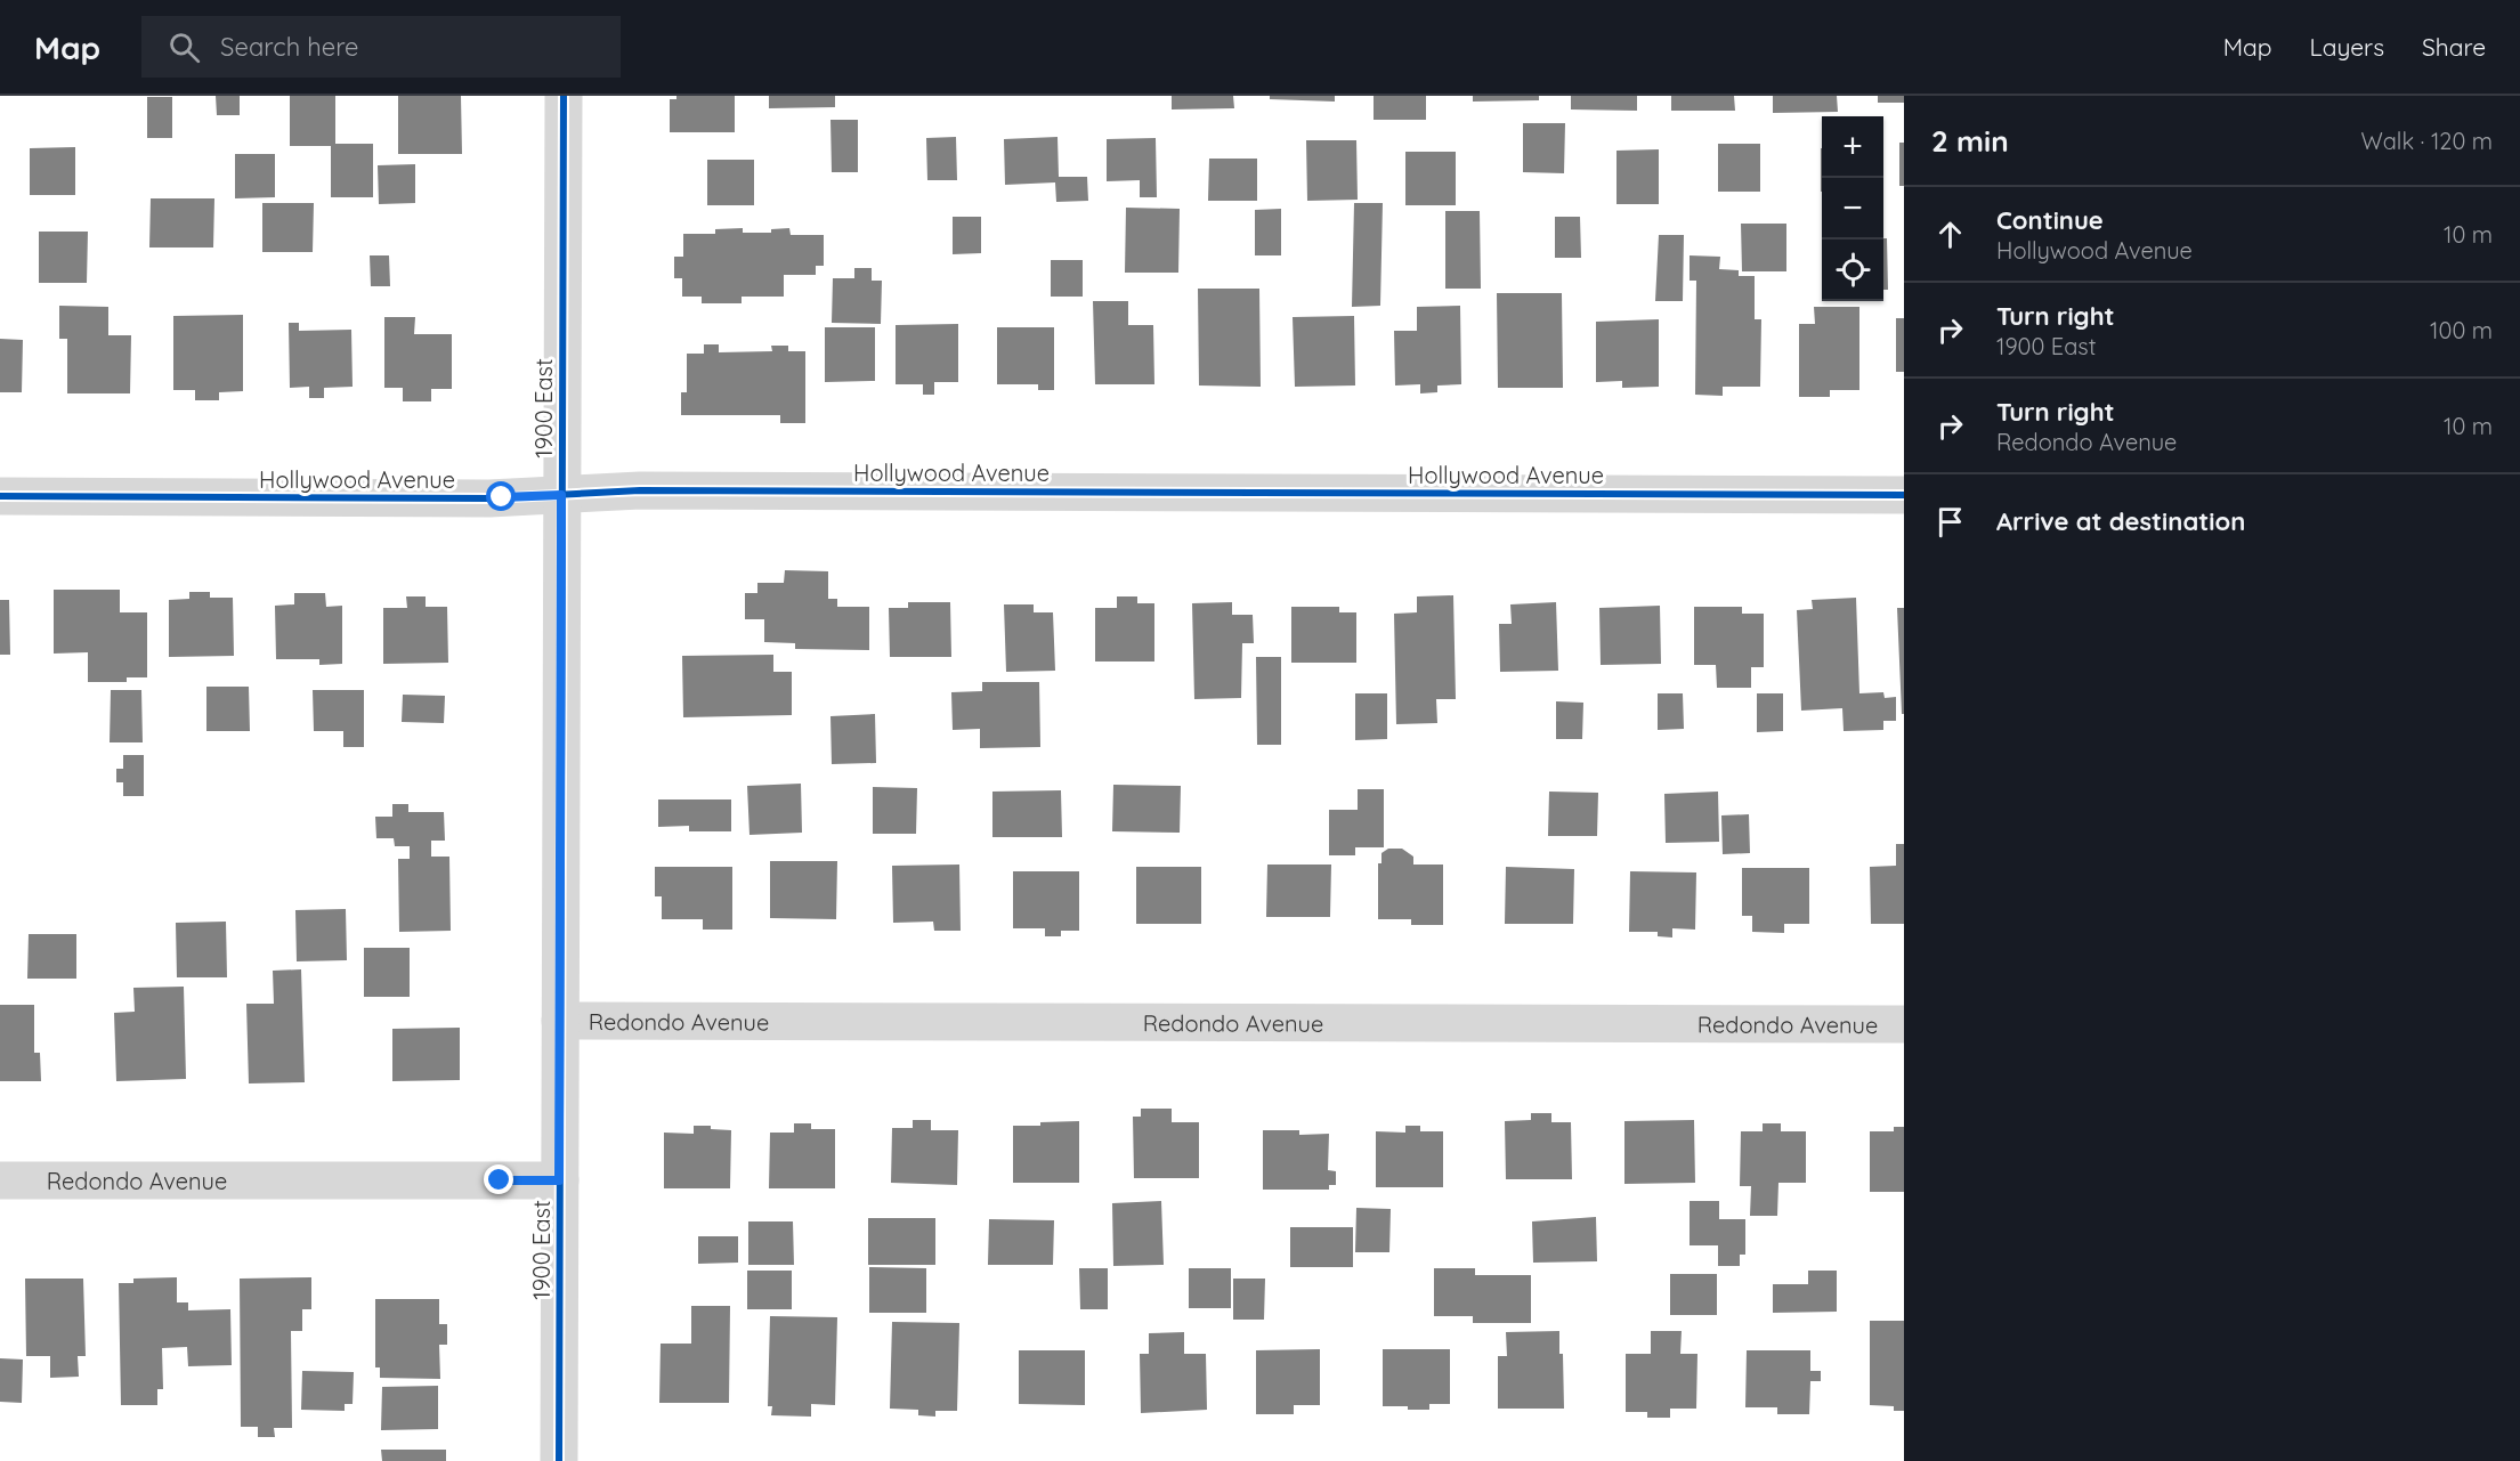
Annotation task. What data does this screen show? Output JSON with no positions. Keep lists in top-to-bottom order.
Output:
{
  "streets": {
    "street": ["1900 East", "Hollywood Avenue", "Redondo Avenue"]
  },
  "crossings": [
    ["1900 East", "Hollywood Avenue"],
    ["1900 East", "Redondo Avenue"]
  ],
  "page": {
    "header": "Map",
    "search": "Search here",
    "nav": ["Map", "Layers", "Share"],
    "heading": ["2 min", "Walk · 120 m"],
    "map_buttons": ["+", "−"],
    "list": [
      ["Continue", "Hollywood Avenue", "10 m"],
      ["Turn right", "1900 East", "100 m"],
      ["Turn right", "Redondo Avenue", "10 m"],
      "Arrive at destination"
    ]
  }
}
